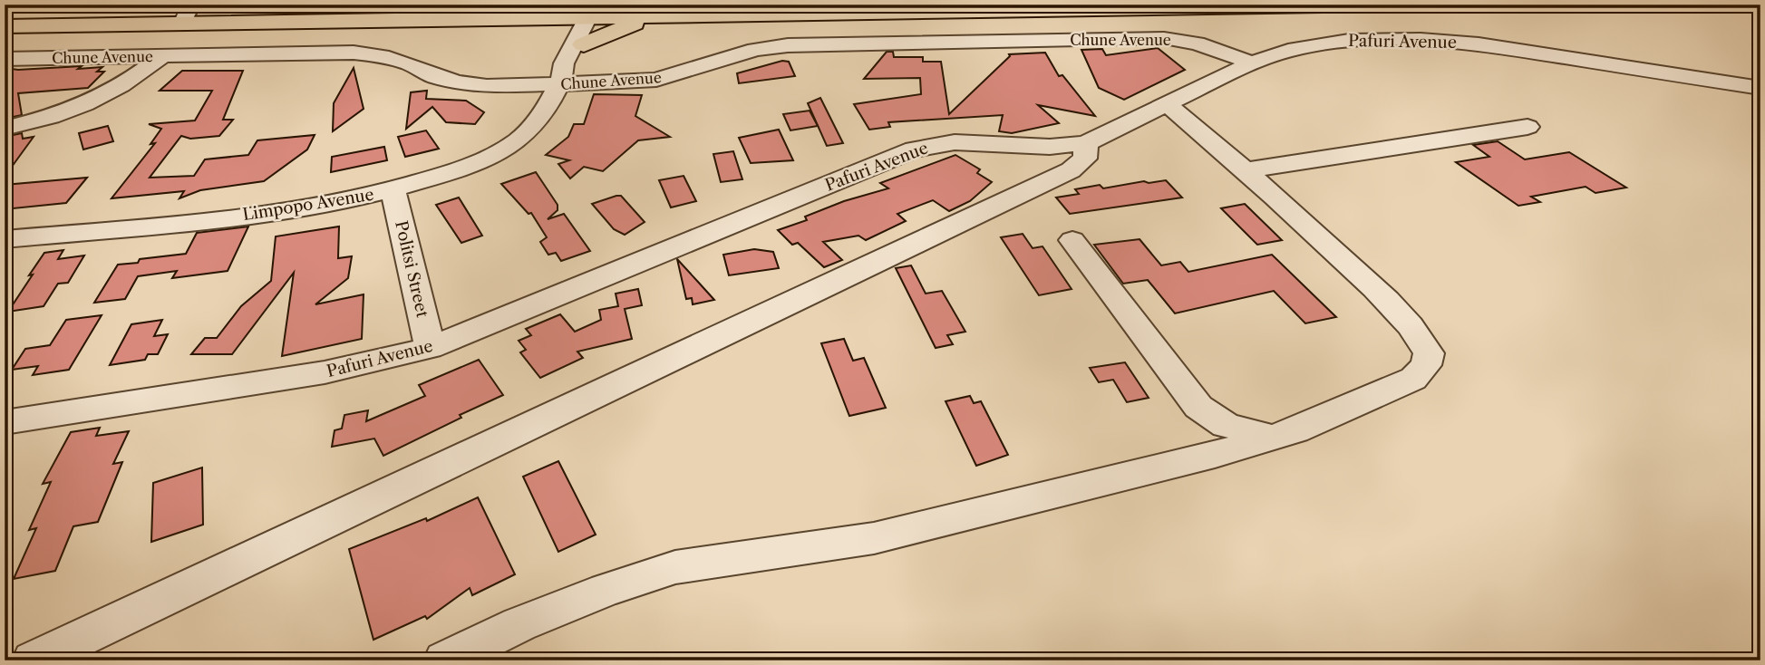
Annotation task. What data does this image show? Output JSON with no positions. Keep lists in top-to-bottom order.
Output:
{
  "streets": {
    "street": [
      "Chune Avenue",
      "Pafuri Avenue",
      "Limpopo Avenue",
      "Politsi Street"
    ]
  },
  "crossings": [
    ["Chune Avenue", "Pafuri Avenue"],
    ["Chune Avenue", "Limpopo Avenue"],
    ["Pafuri Avenue", "Politsi Street"],
    ["Limpopo Avenue", "Politsi Street"]
  ]
}
